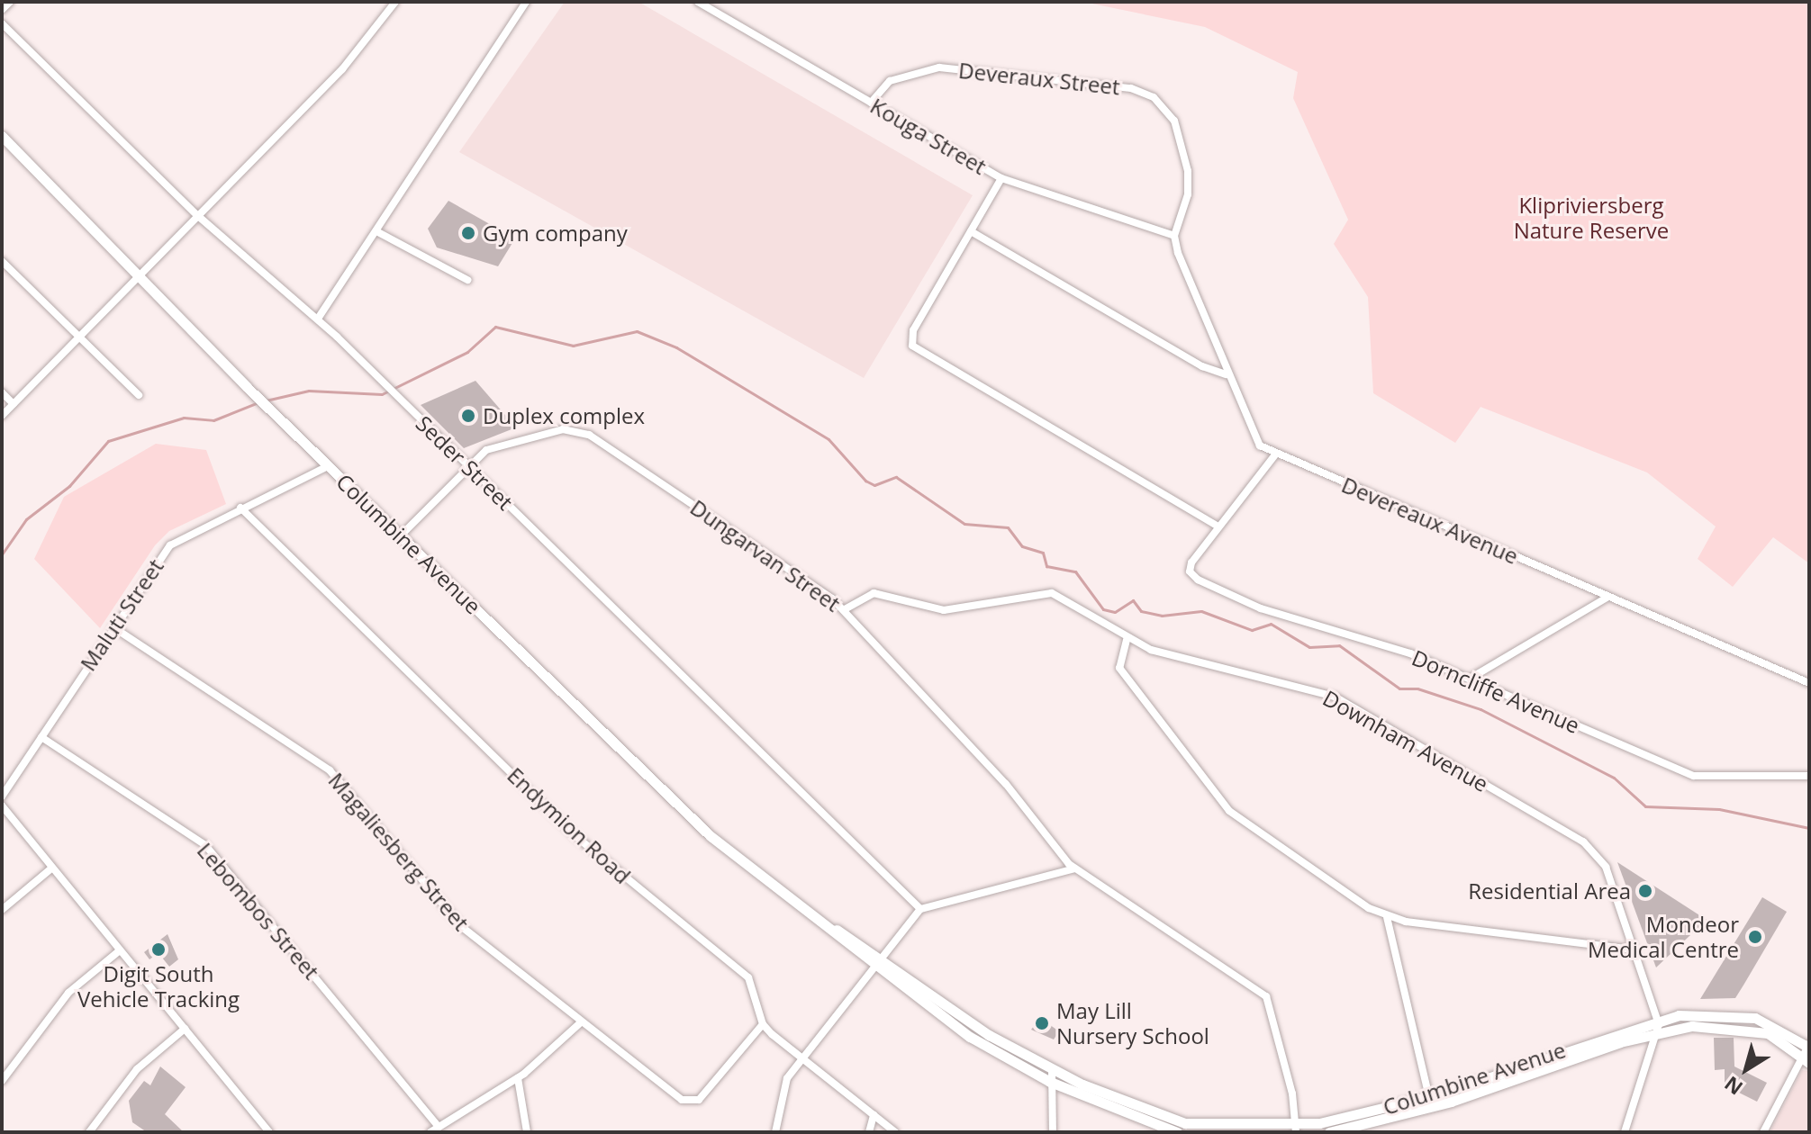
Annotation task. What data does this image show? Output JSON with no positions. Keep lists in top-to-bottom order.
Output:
{
  "streets": {
    "main road": ["Columbine Avenue"],
    "street": [
      "Deveraux Street",
      "Kouga Street",
      "Seder Street",
      "Devereaux Avenue",
      "Dungarvan Street",
      "Maluti Street",
      "Dorncliffe Avenue",
      "Downham Avenue",
      "Endymion Road",
      "Magaliesberg Street",
      "Lebombos Street"
    ]
  },
  "crossings": [
    ["Deveraux Street", "Kouga Street"],
    ["Deveraux Street", "Devereaux Avenue"],
    ["Kouga Street", "Devereaux Avenue"],
    ["Seder Street", "Dungarvan Street"],
    ["Columbine Avenue", "Dungarvan Street"],
    ["Columbine Avenue", "Maluti Street"],
    ["Columbine Avenue", "Downham Avenue"],
    ["Dungarvan Street", "Downham Avenue"],
    ["Maluti Street", "Endymion Road"],
    ["Maluti Street", "Magaliesberg Street"],
    ["Maluti Street", "Lebombos Street"],
    ["Endymion Road", "Magaliesberg Street"]
  ],
  "parks": ["Klipriviersberg Nature Reserve"],
  "places": [
    "Gym company",
    "Duplex complex",
    "Residential Area",
    "Mondeor Medical Centre",
    "Digit South Vehicle Tracking",
    "May Lill Nursery School"
  ],
  "north": "bottom left"
}
